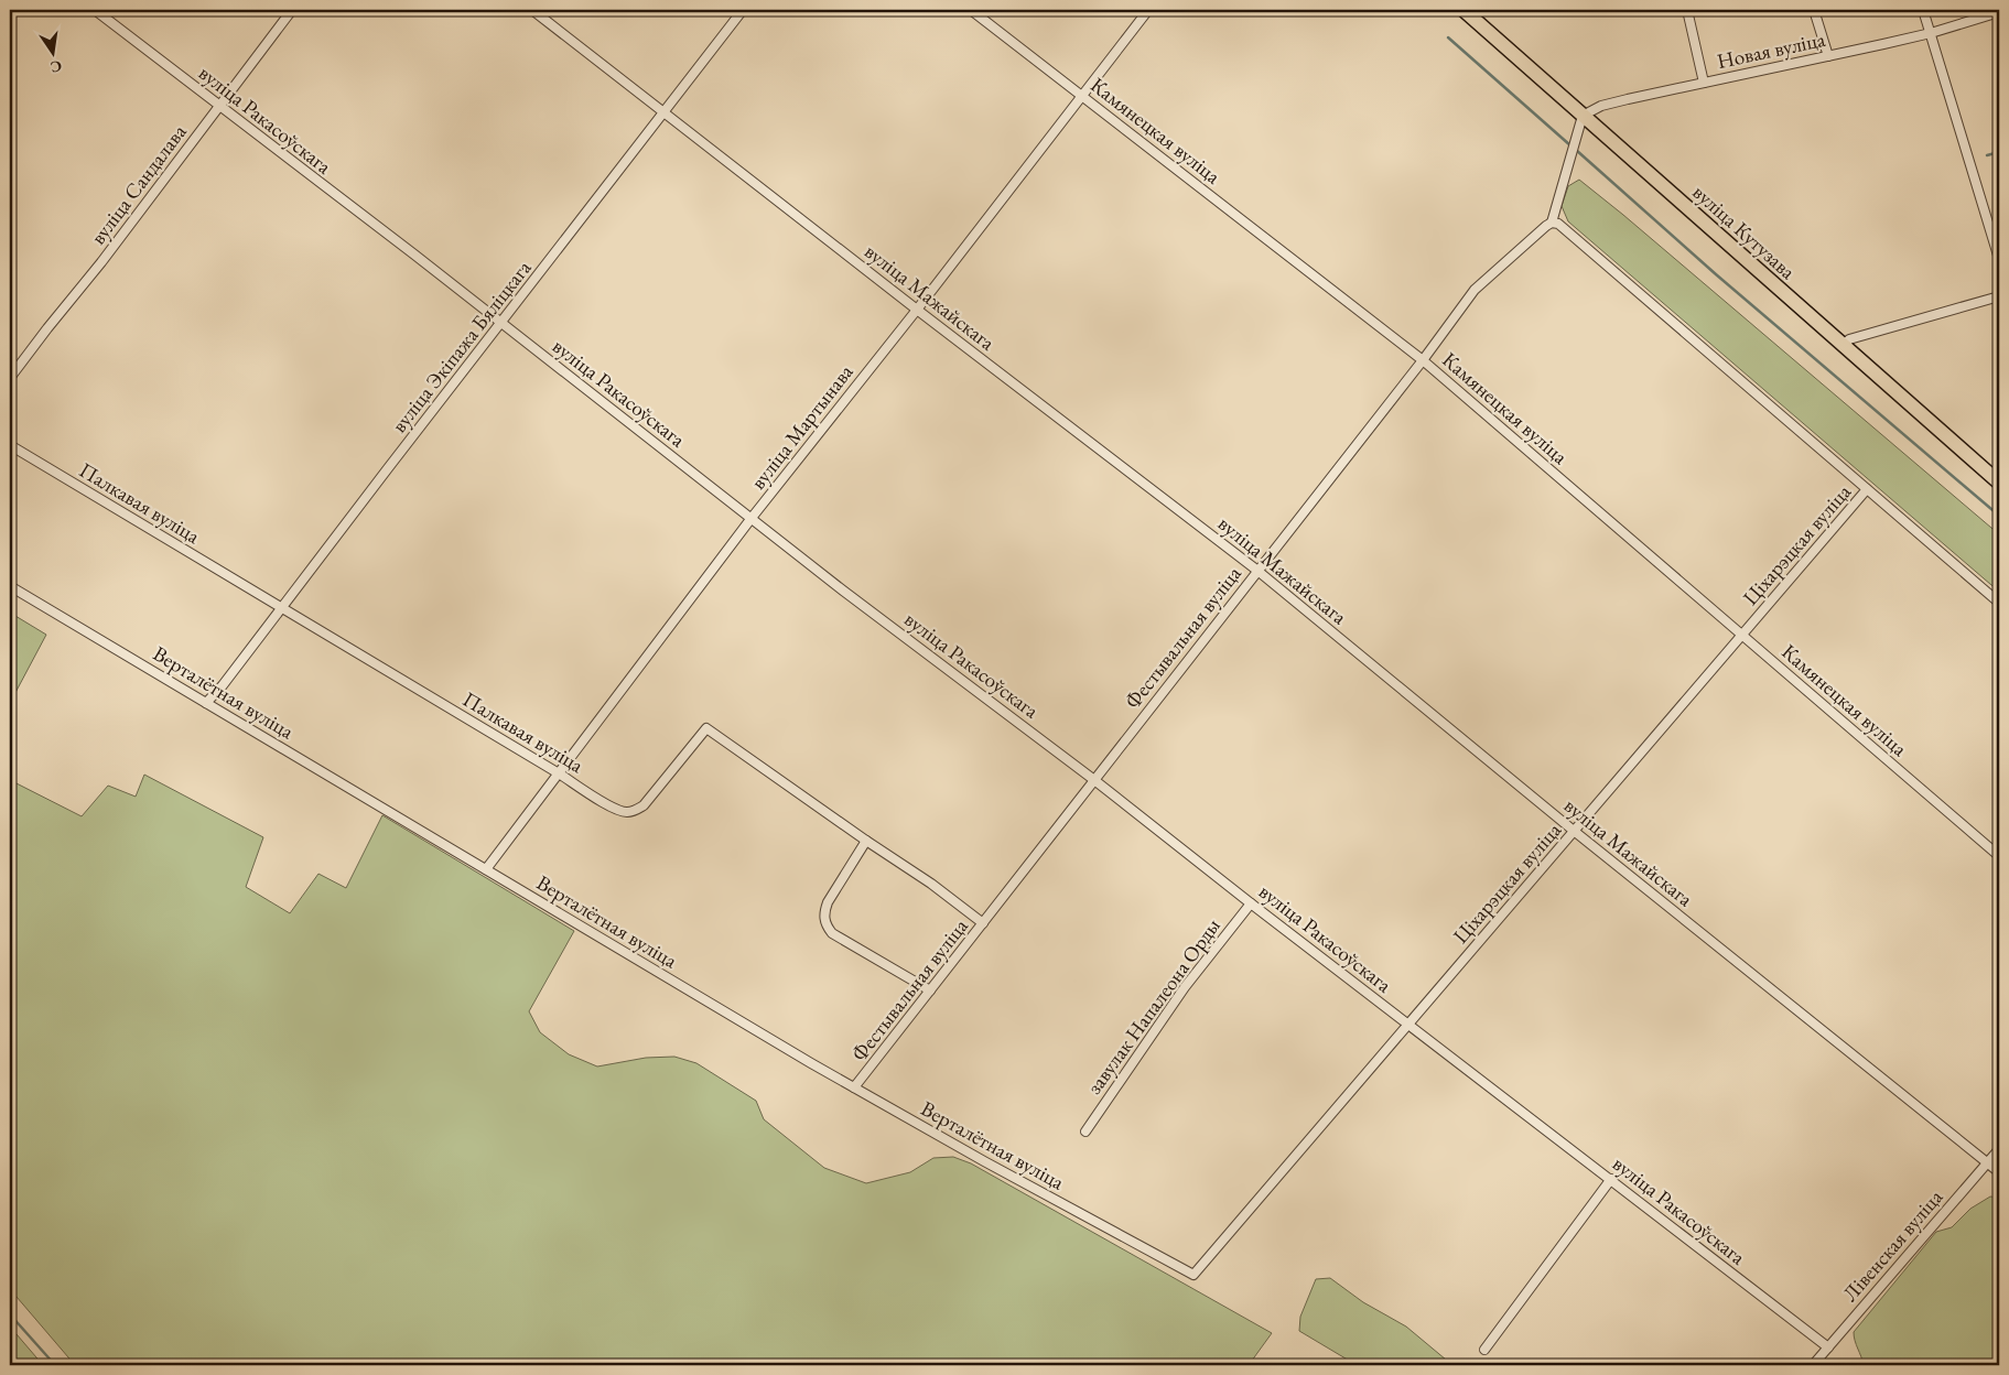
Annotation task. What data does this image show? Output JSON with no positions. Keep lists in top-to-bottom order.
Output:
{
  "streets": {
    "main road": ["вуліца Кутузава"],
    "street": [
      "Новая вуліца",
      "вуліца Ракасоўскага",
      "Камянецкая вуліца",
      "вуліца Сандалава",
      "вуліца Мажайскага",
      "вуліца Экіпажа Бяліцкага",
      "вуліца Мартынава",
      "Палкавая вуліца",
      "Ціхарэцкая вуліца",
      "Фестывальная вуліца",
      "Верталётная вуліца",
      "завулак Напалеона Орды",
      "Лівенская вуліца"
    ]
  },
  "crossings": [
    ["Новая вуліца", "вуліца Кутузава"],
    ["вуліца Ракасоўскага", "вуліца Сандалава"],
    ["вуліца Ракасоўскага", "вуліца Экіпажа Бяліцкага"],
    ["вуліца Ракасоўскага", "вуліца Мартынава"],
    ["вуліца Ракасоўскага", "Ціхарэцкая вуліца"],
    ["вуліца Ракасоўскага", "Фестывальная вуліца"],
    ["вуліца Ракасоўскага", "завулак Напалеона Орды"],
    ["вуліца Ракасоўскага", "Лівенская вуліца"],
    ["Камянецкая вуліца", "вуліца Мартынава"],
    ["Камянецкая вуліца", "Ціхарэцкая вуліца"],
    ["Камянецкая вуліца", "Фестывальная вуліца"],
    ["вуліца Мажайскага", "вуліца Экіпажа Бяліцкага"],
    ["вуліца Мажайскага", "вуліца Мартынава"],
    ["вуліца Мажайскага", "Ціхарэцкая вуліца"],
    ["вуліца Мажайскага", "Фестывальная вуліца"],
    ["вуліца Мажайскага", "Лівенская вуліца"],
    ["вуліца Экіпажа Бяліцкага", "Палкавая вуліца"],
    ["вуліца Экіпажа Бяліцкага", "Верталётная вуліца"],
    ["вуліца Мартынава", "Палкавая вуліца"],
    ["вуліца Мартынава", "Верталётная вуліца"],
    ["Палкавая вуліца", "Фестывальная вуліца"],
    ["Ціхарэцкая вуліца", "Верталётная вуліца"],
    ["Фестывальная вуліца", "Верталётная вуліца"]
  ],
  "north": "bottom"
}
